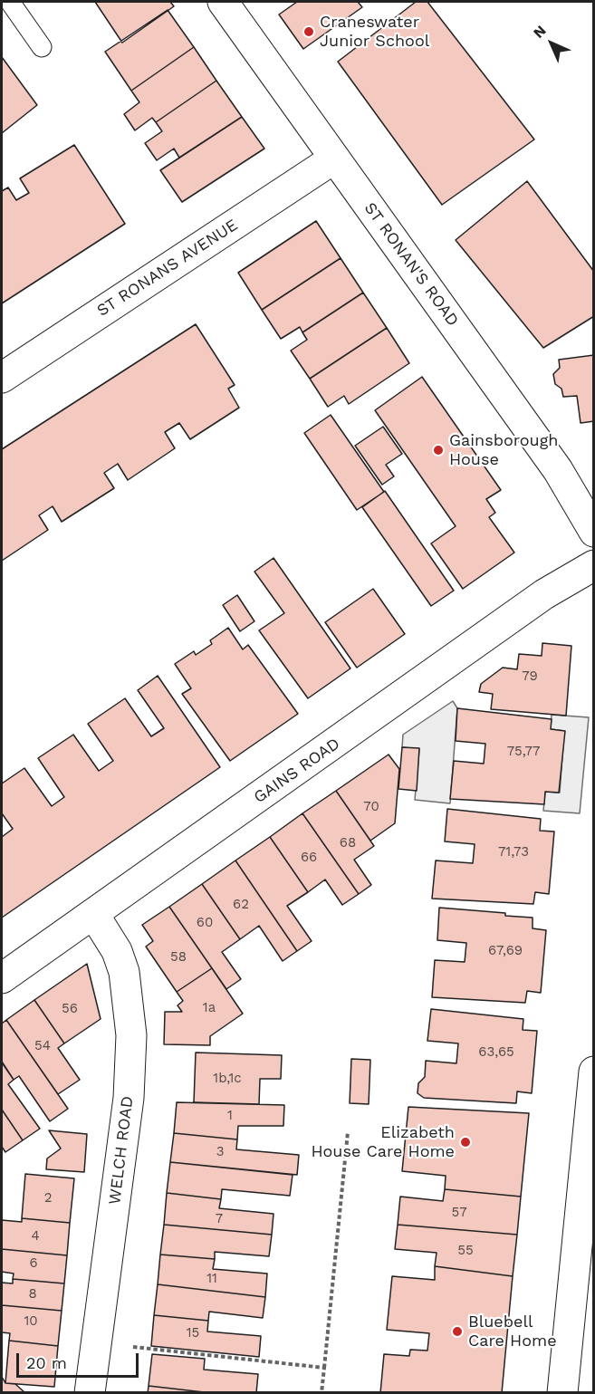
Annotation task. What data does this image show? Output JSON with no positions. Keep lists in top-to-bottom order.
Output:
{
  "streets": {
    "street": [
      "ST RONAN'S ROAD",
      "ST RONANS AVENUE",
      "GAINS ROAD",
      "WELCH ROAD"
    ]
  },
  "crossings": [
    ["ST RONAN'S ROAD", "ST RONANS AVENUE"],
    ["GAINS ROAD", "WELCH ROAD"]
  ],
  "places": [
    "Craneswater Junior School",
    "Gainsborough House",
    "Elizabeth House Care Home",
    "Bluebell Care Home"
  ],
  "house_numbers": [
    "79",
    "75,77",
    "70",
    "68",
    "71,73",
    "66",
    "62",
    "60",
    "67,69",
    "58",
    "1a",
    "56",
    "54",
    "63,65",
    "1b,1c",
    "1",
    "3",
    "2",
    "57",
    "7",
    "4",
    "55",
    "6",
    "11",
    "8",
    "10",
    "15"
  ],
  "scale_bar": "20 m",
  "north": "top left"
}
